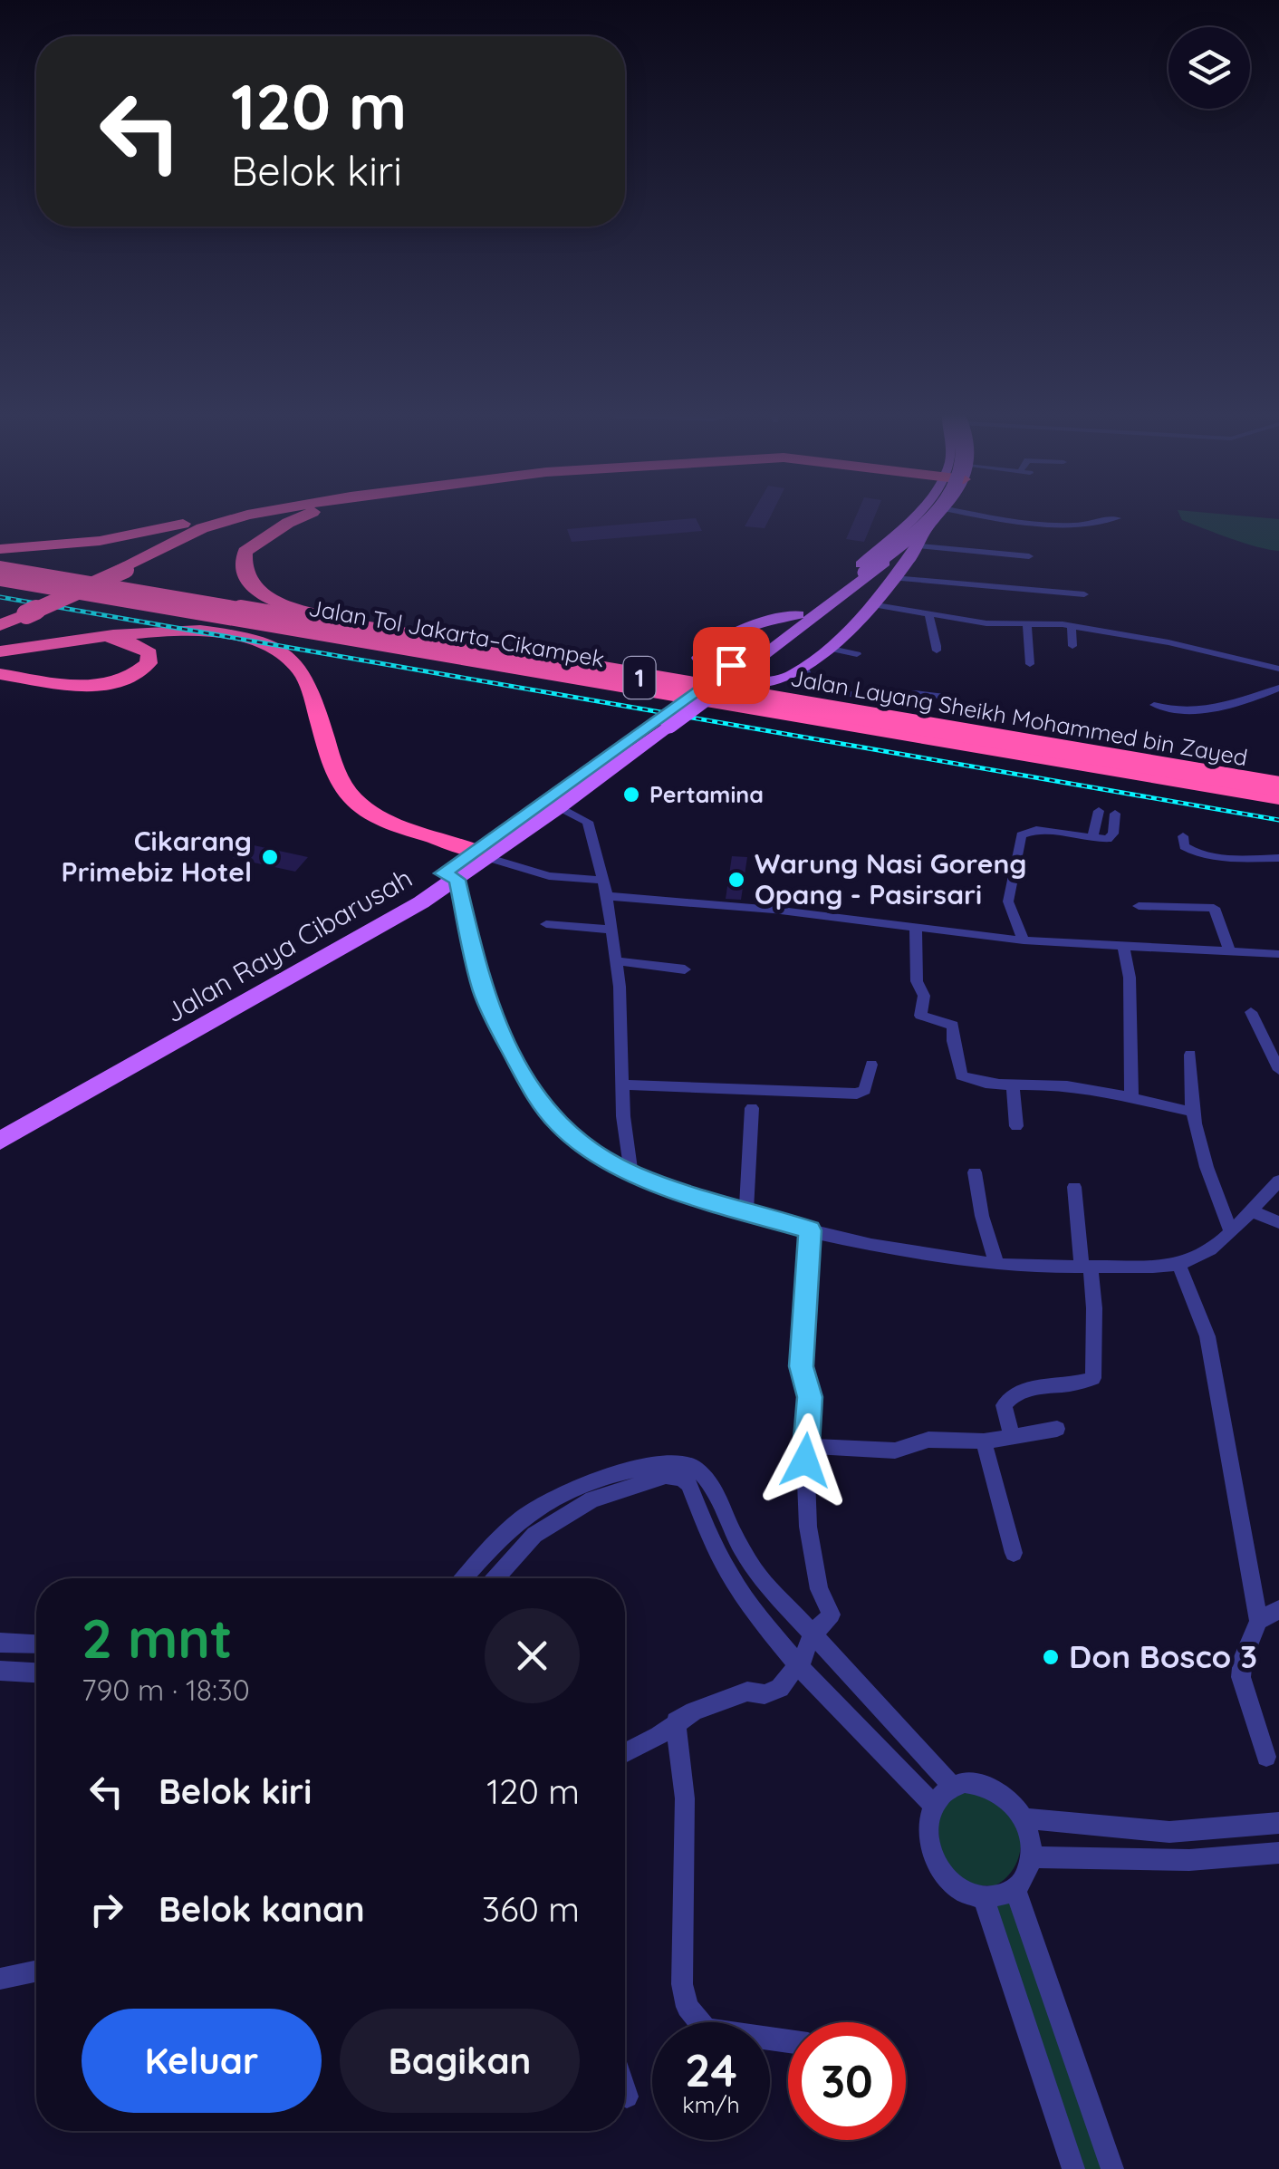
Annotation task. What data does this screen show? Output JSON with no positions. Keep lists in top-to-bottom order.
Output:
{
  "streets": {
    "highway": ["Jalan Tol Jakarta–Cikampek", "1", "Jalan Layang Sheikh Mohammed bin Zayed"],
    "main road": ["Jalan Raya Cibarusah"]
  },
  "crossings": [
    ["Jalan Tol Jakarta–Cikampek", "Jalan Layang Sheikh Mohammed bin Zayed"]
  ],
  "places": [
    "Pertamina",
    "Cikarang Primebiz Hotel",
    "Warung Nasi Goreng Opang - Pasirsari",
    "Don Bosco 3"
  ],
  "page": {
    "turn": ["120 m", "Belok kiri"],
    "heading": ["2 mnt", "790 m · 18:30"],
    "list": [
      {
        "name": "Belok kiri",
        "value": "120 m"
      },
      {
        "name": "Belok kanan",
        "value": "360 m"
      }
    ],
    "buttons": ["Keluar", "Bagikan"],
    "speed": "24 km/h",
    "limit": "30"
  }
}
